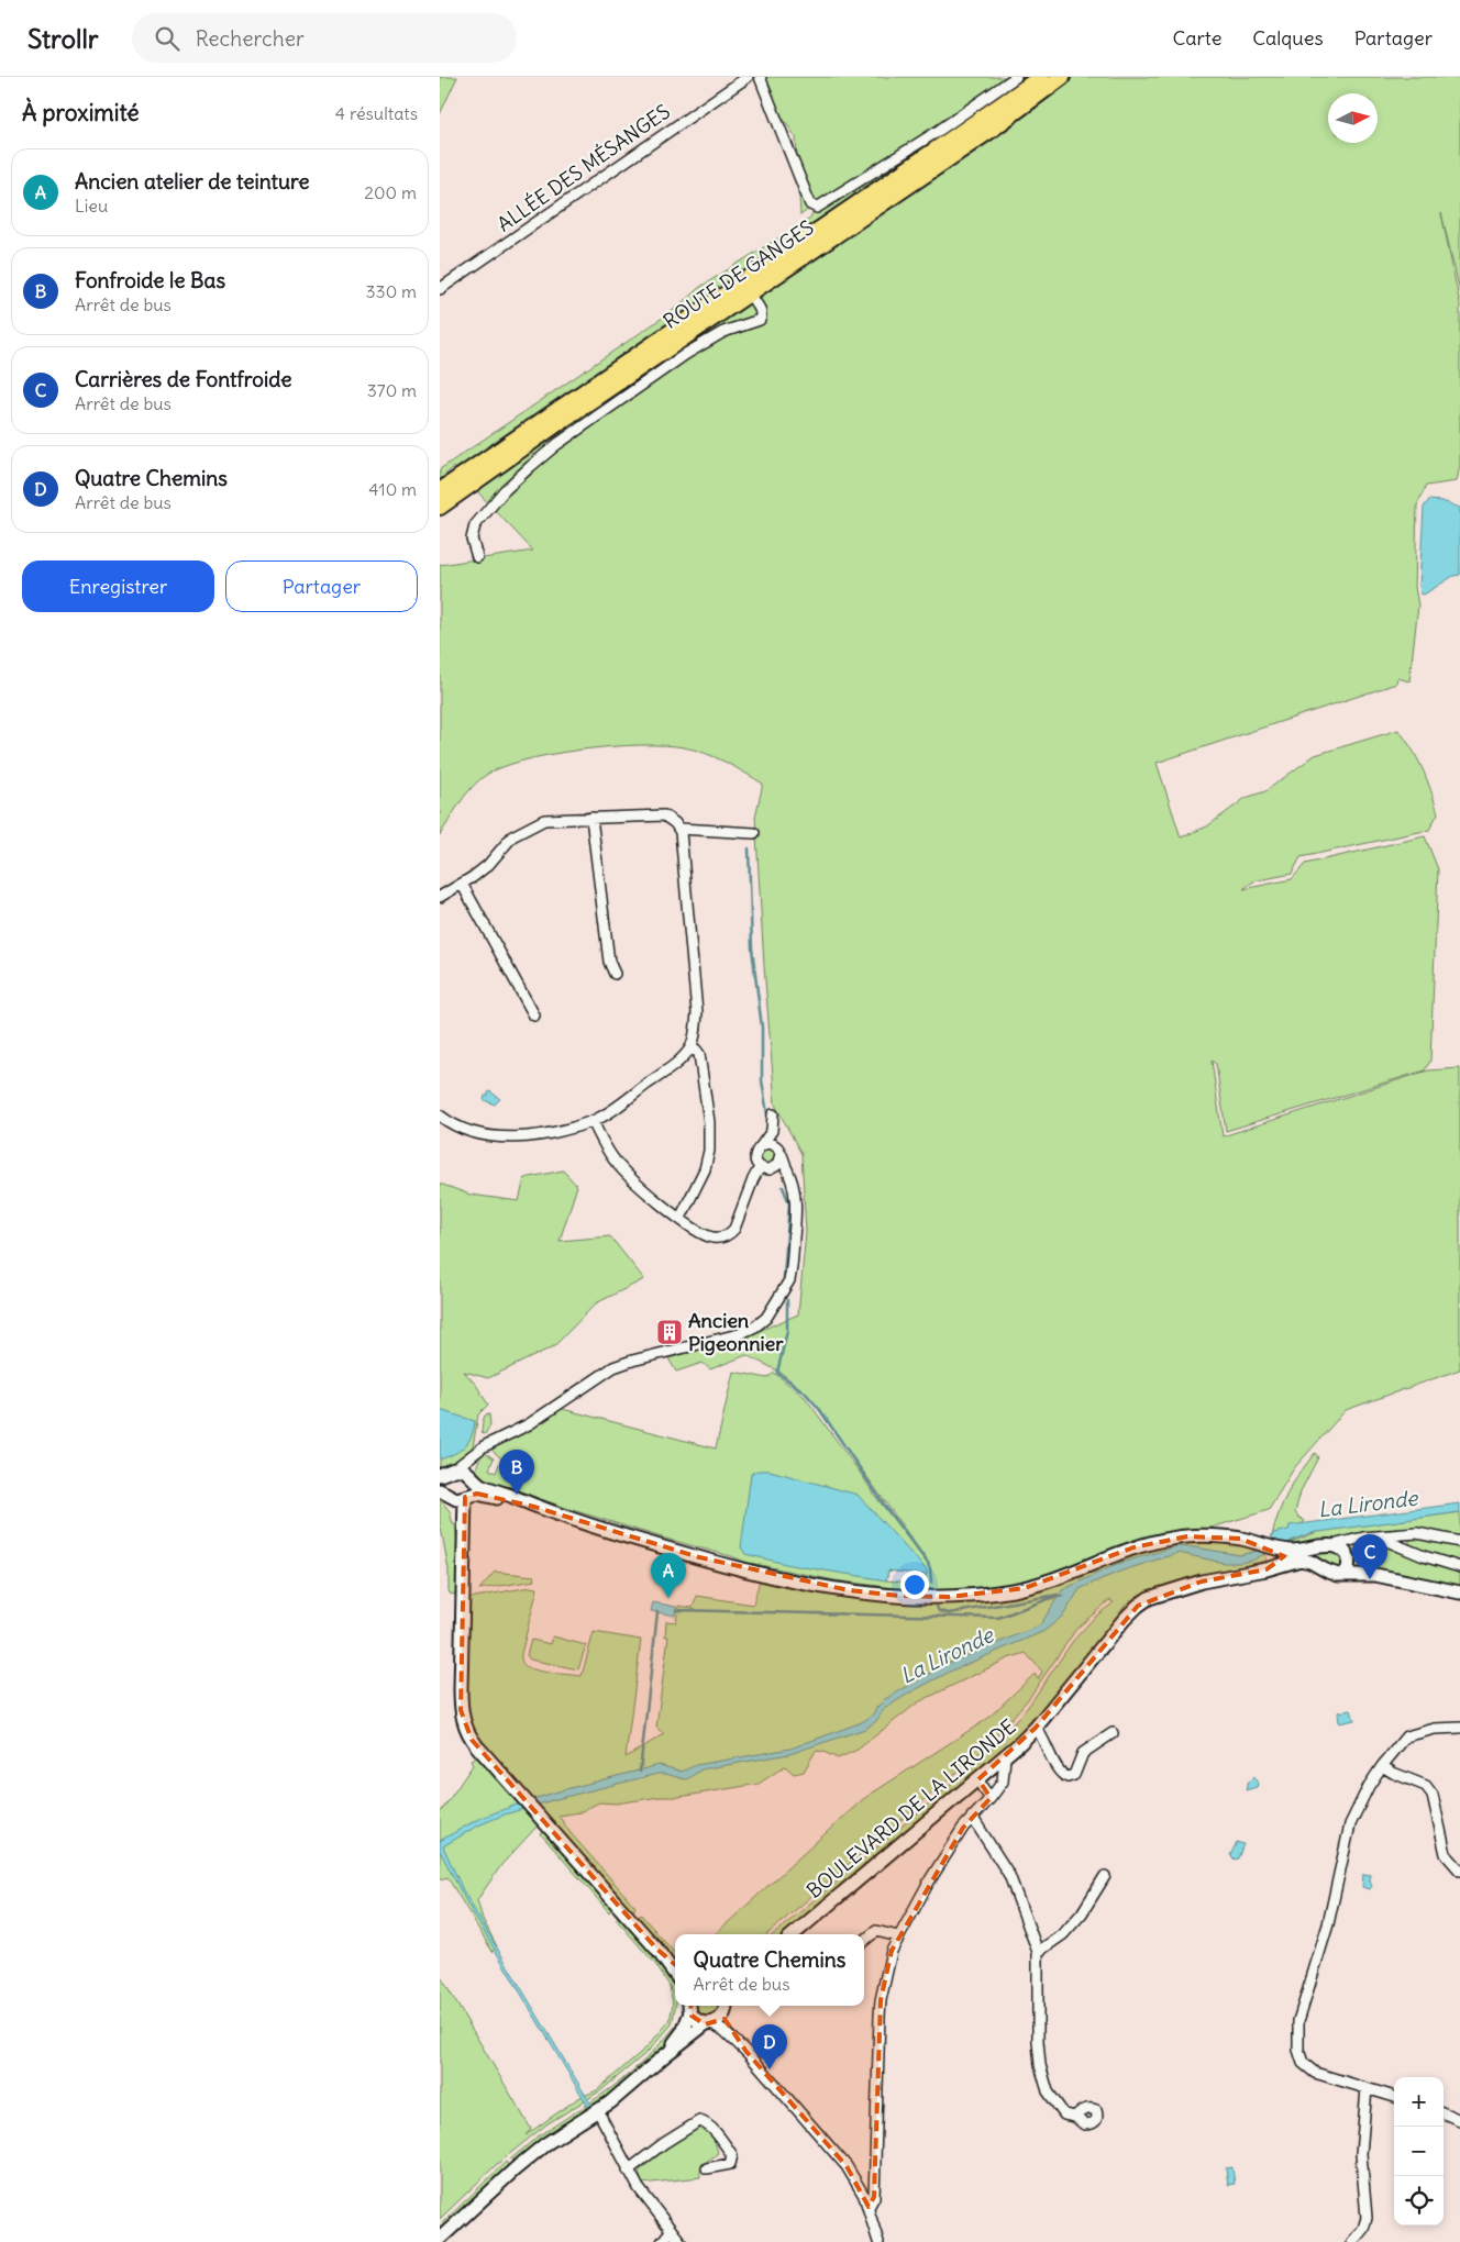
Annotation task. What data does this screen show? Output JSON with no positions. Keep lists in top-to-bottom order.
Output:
{
  "streets": {
    "main road": ["ROUTE DE GANGES"],
    "street": ["ALLÉE DES MÉSANGES", "BOULEVARD DE LA LIRONDE"]
  },
  "water": ["La Lironde"],
  "places": {
    "building": ["Ancien Pigeonnier"]
  },
  "north": "right",
  "page": {
    "header": "Strollr",
    "search": "Rechercher",
    "nav": ["Carte", "Calques", "Partager"],
    "heading": ["À proximité", "4 résultats"],
    "list": [
      {
        "mark": "A",
        "name": "Ancien atelier de teinture",
        "note": "Lieu",
        "value": "200 m"
      },
      {
        "mark": "B",
        "name": "Fonfroide le Bas",
        "note": "Arrêt de bus",
        "value": "330 m"
      },
      {
        "mark": "C",
        "name": "Carrières de Fontfroide",
        "note": "Arrêt de bus",
        "value": "370 m"
      },
      {
        "mark": "D",
        "name": "Quatre Chemins",
        "note": "Arrêt de bus",
        "value": "410 m"
      }
    ],
    "buttons": ["Enregistrer", "Partager"],
    "pins": [
      "B",
      "C",
      "A",
      "D"
    ],
    "popup": ["Quatre Chemins", "Arrêt de bus"],
    "map_buttons": ["+", "−"]
  }
}
